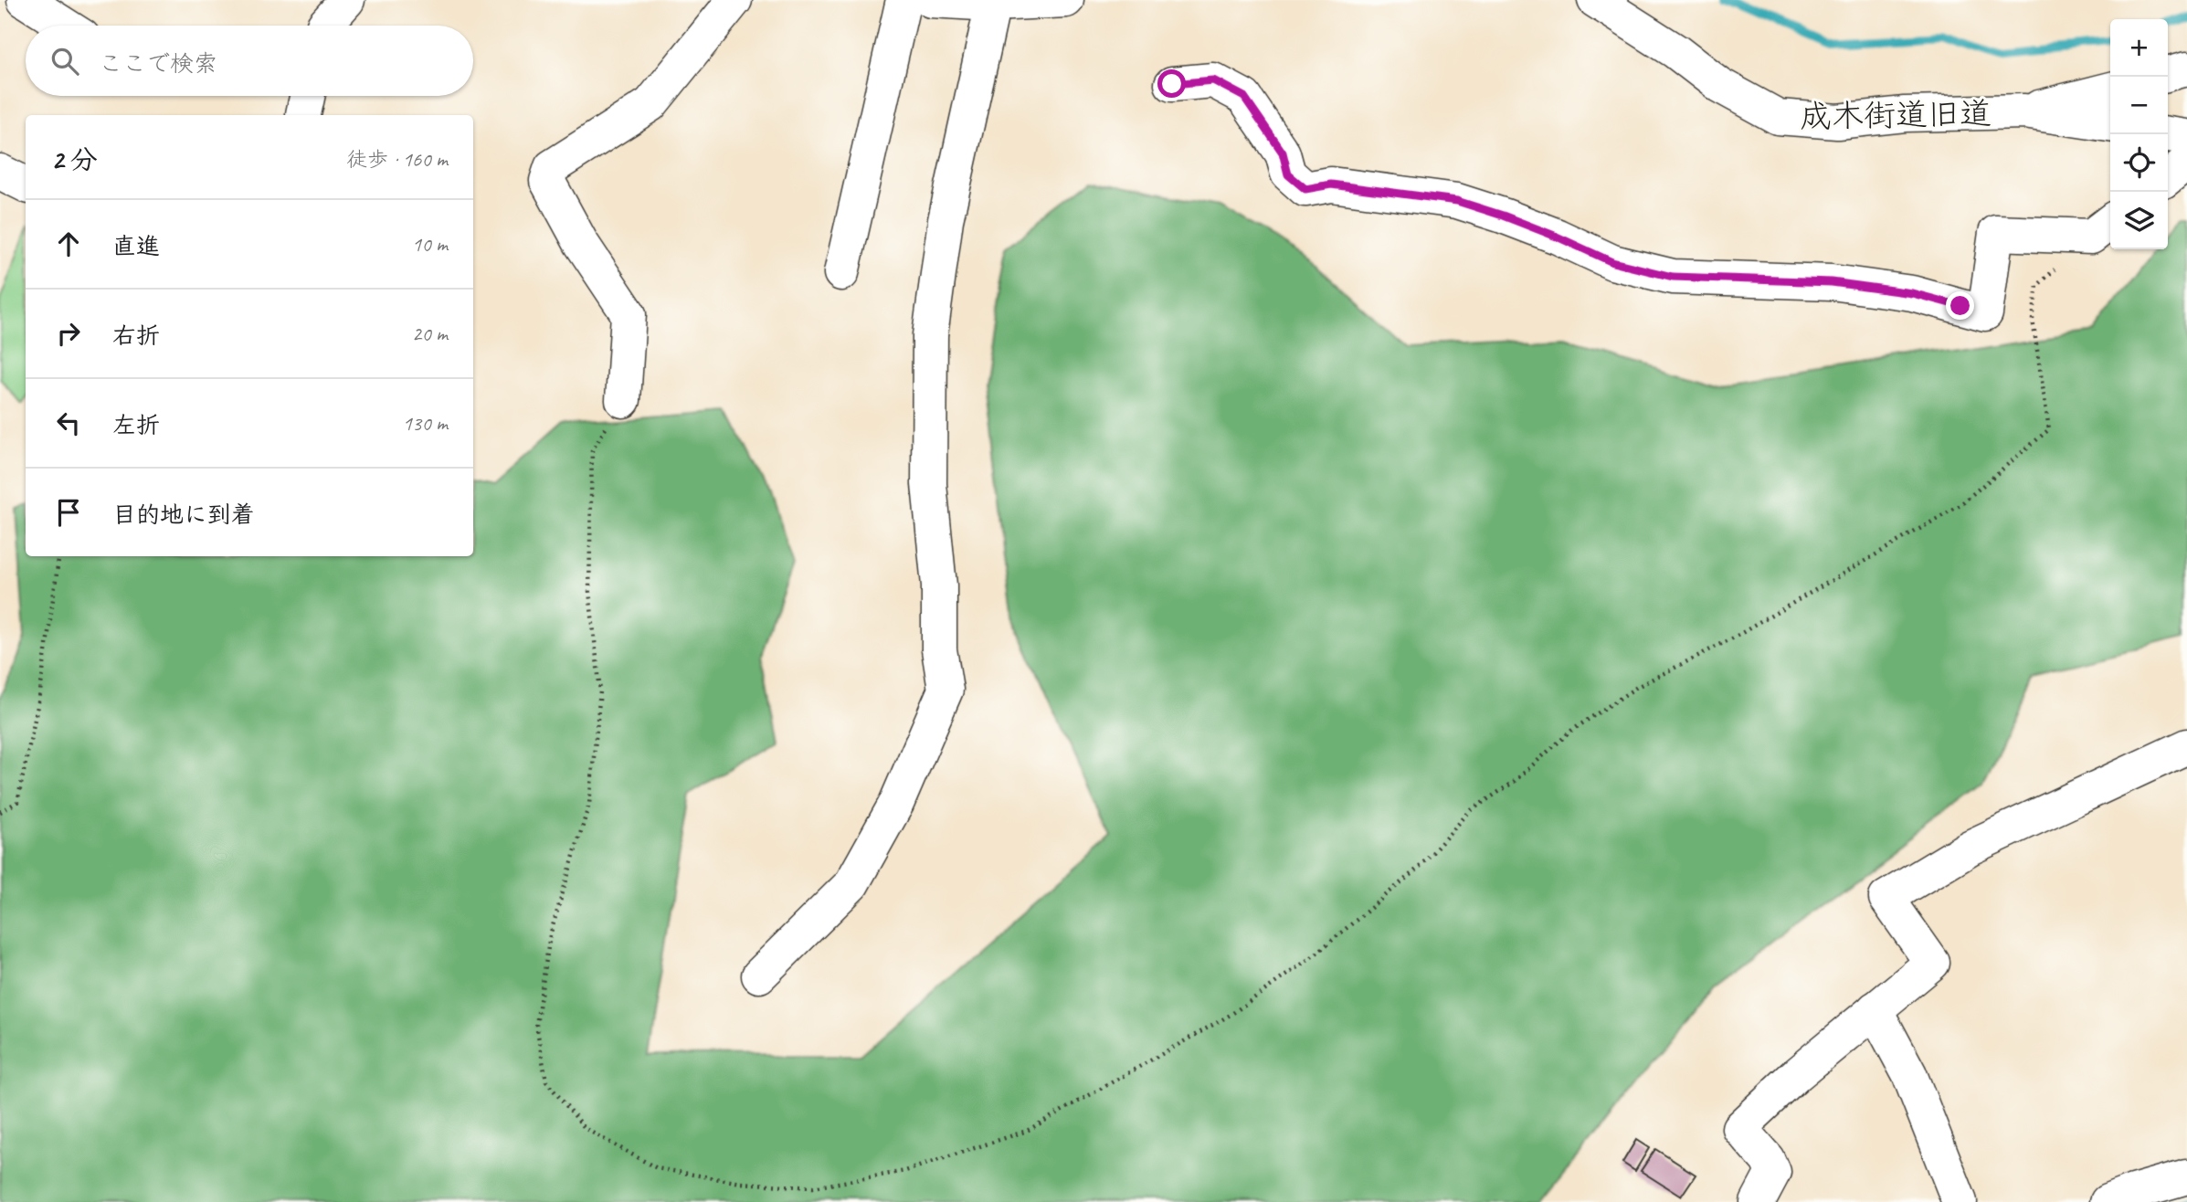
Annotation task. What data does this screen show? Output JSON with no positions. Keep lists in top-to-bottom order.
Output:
{
  "streets": {
    "street": ["成木街道旧道"]
  },
  "page": {
    "map_buttons": ["+", "−"],
    "search": "ここで検索",
    "heading": ["2 分", "徒歩 · 160 m"],
    "list": [
      ["直進", "10 m"],
      ["右折", "20 m"],
      ["左折", "130 m"],
      "目的地に到着"
    ]
  }
}
